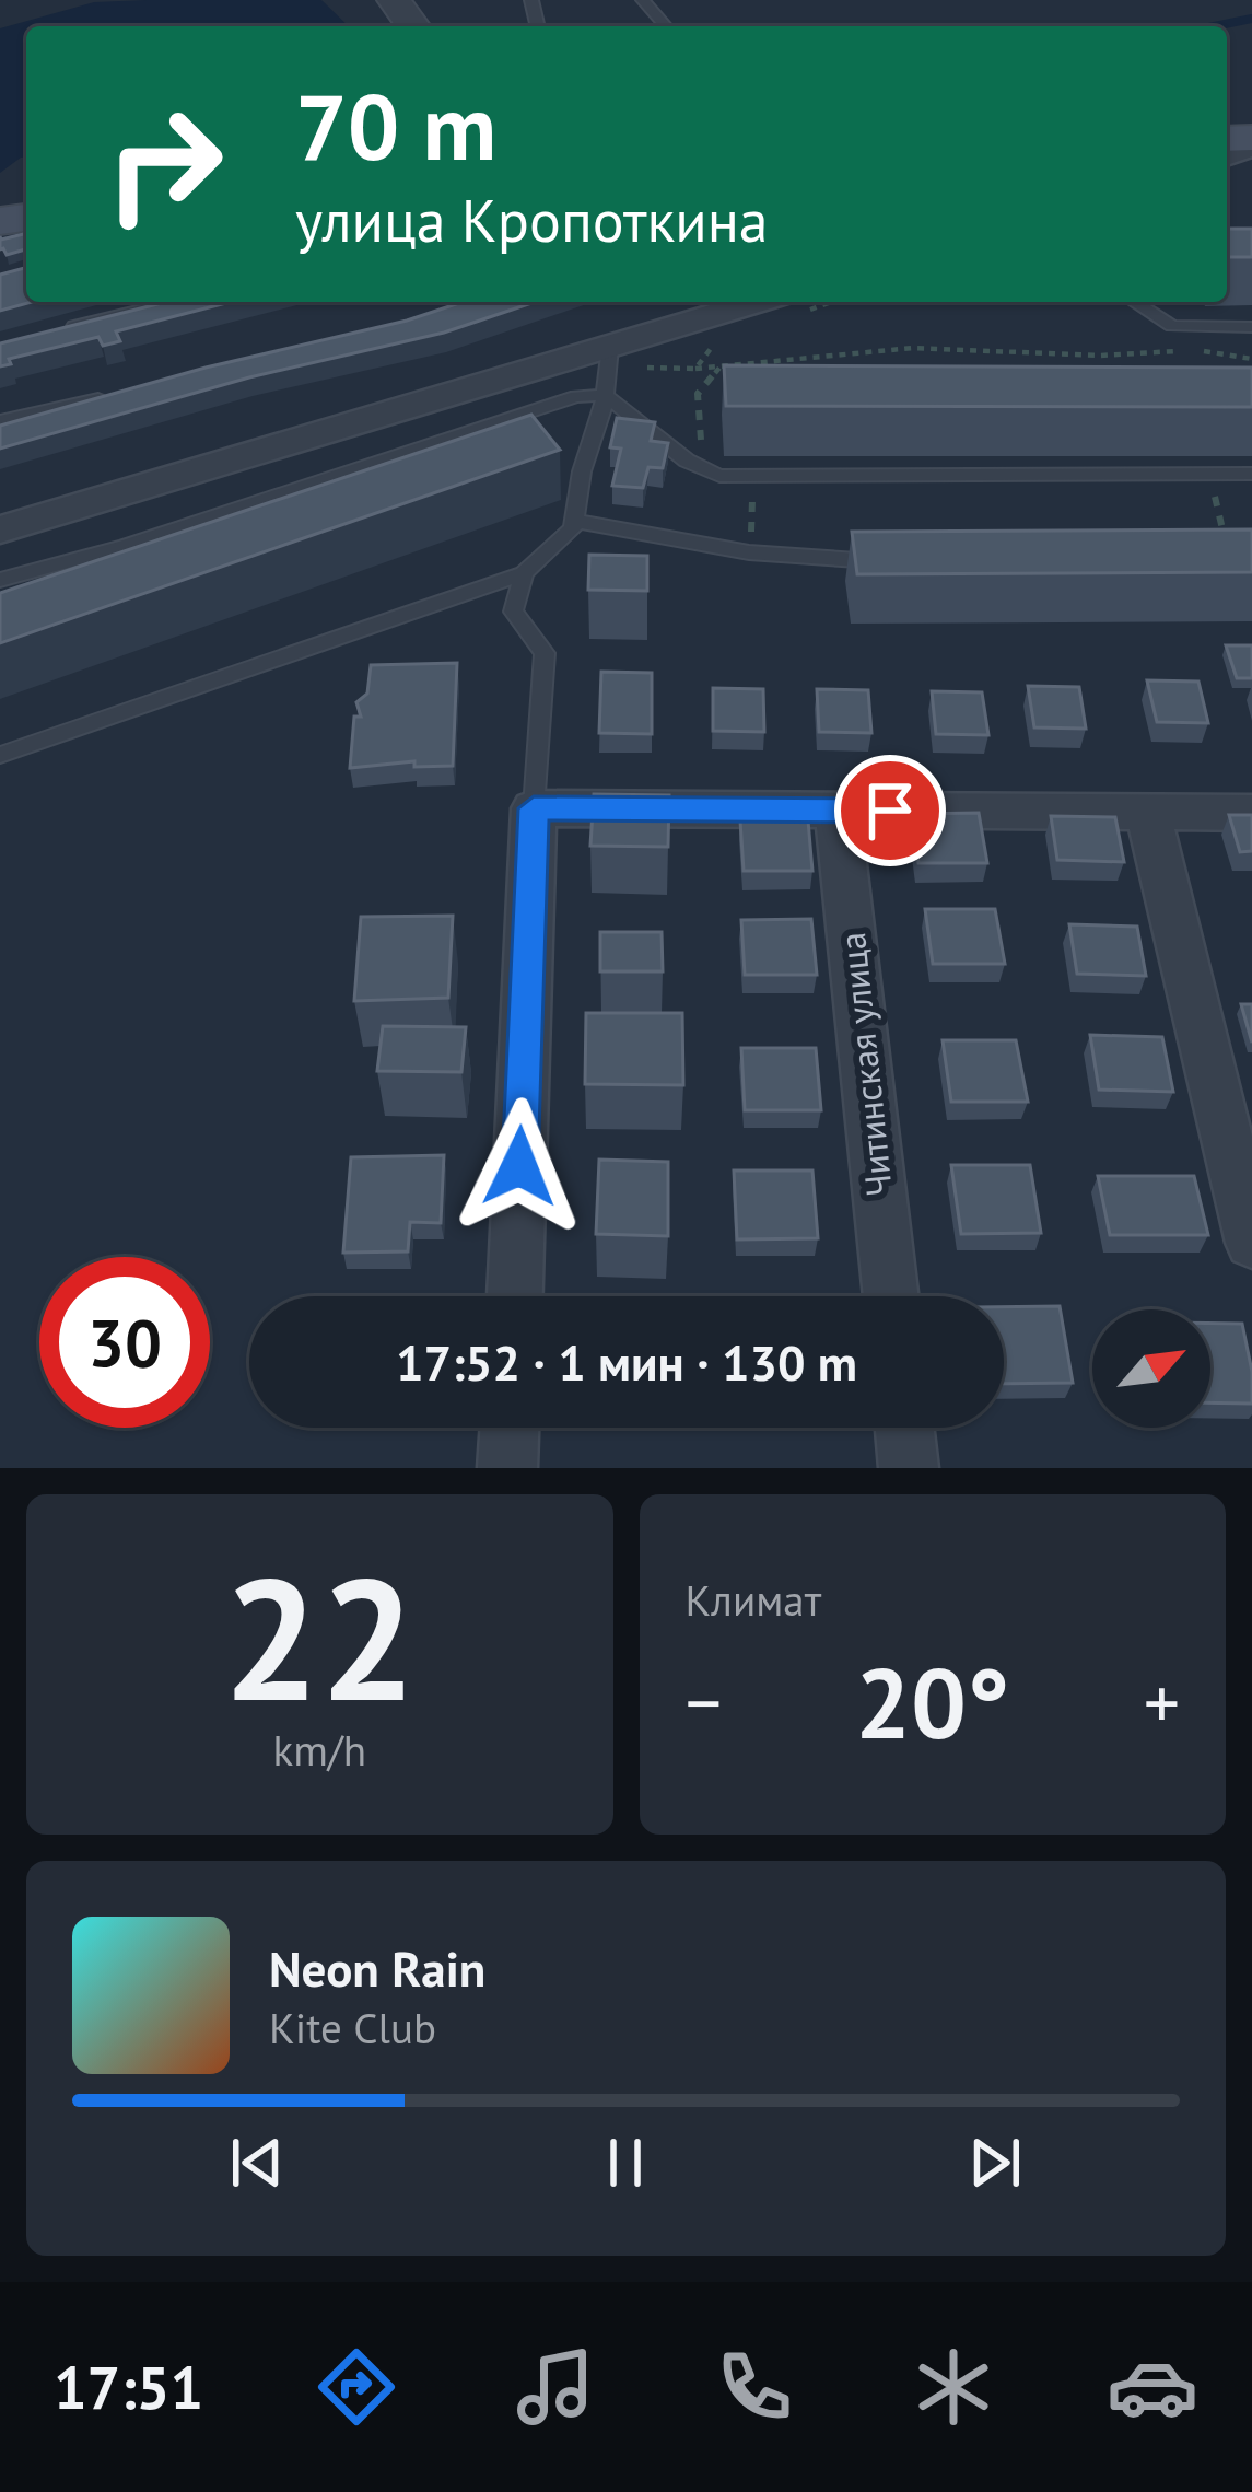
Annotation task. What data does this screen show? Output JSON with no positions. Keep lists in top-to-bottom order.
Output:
{
  "streets": {
    "street": ["Читинская улица"]
  },
  "north": "top right",
  "page": {
    "turn": ["70 m", "улица Кропоткина"],
    "limit": "30",
    "trip": "17:52 · 1 мин · 130 m",
    "tile": [
      ["22", "km/h"],
      "Климат"
    ],
    "heat": ["−", "20°", "+"],
    "song": ["Neon Rain", "Kite Club"],
    "tabs": "17:51"
  }
}
